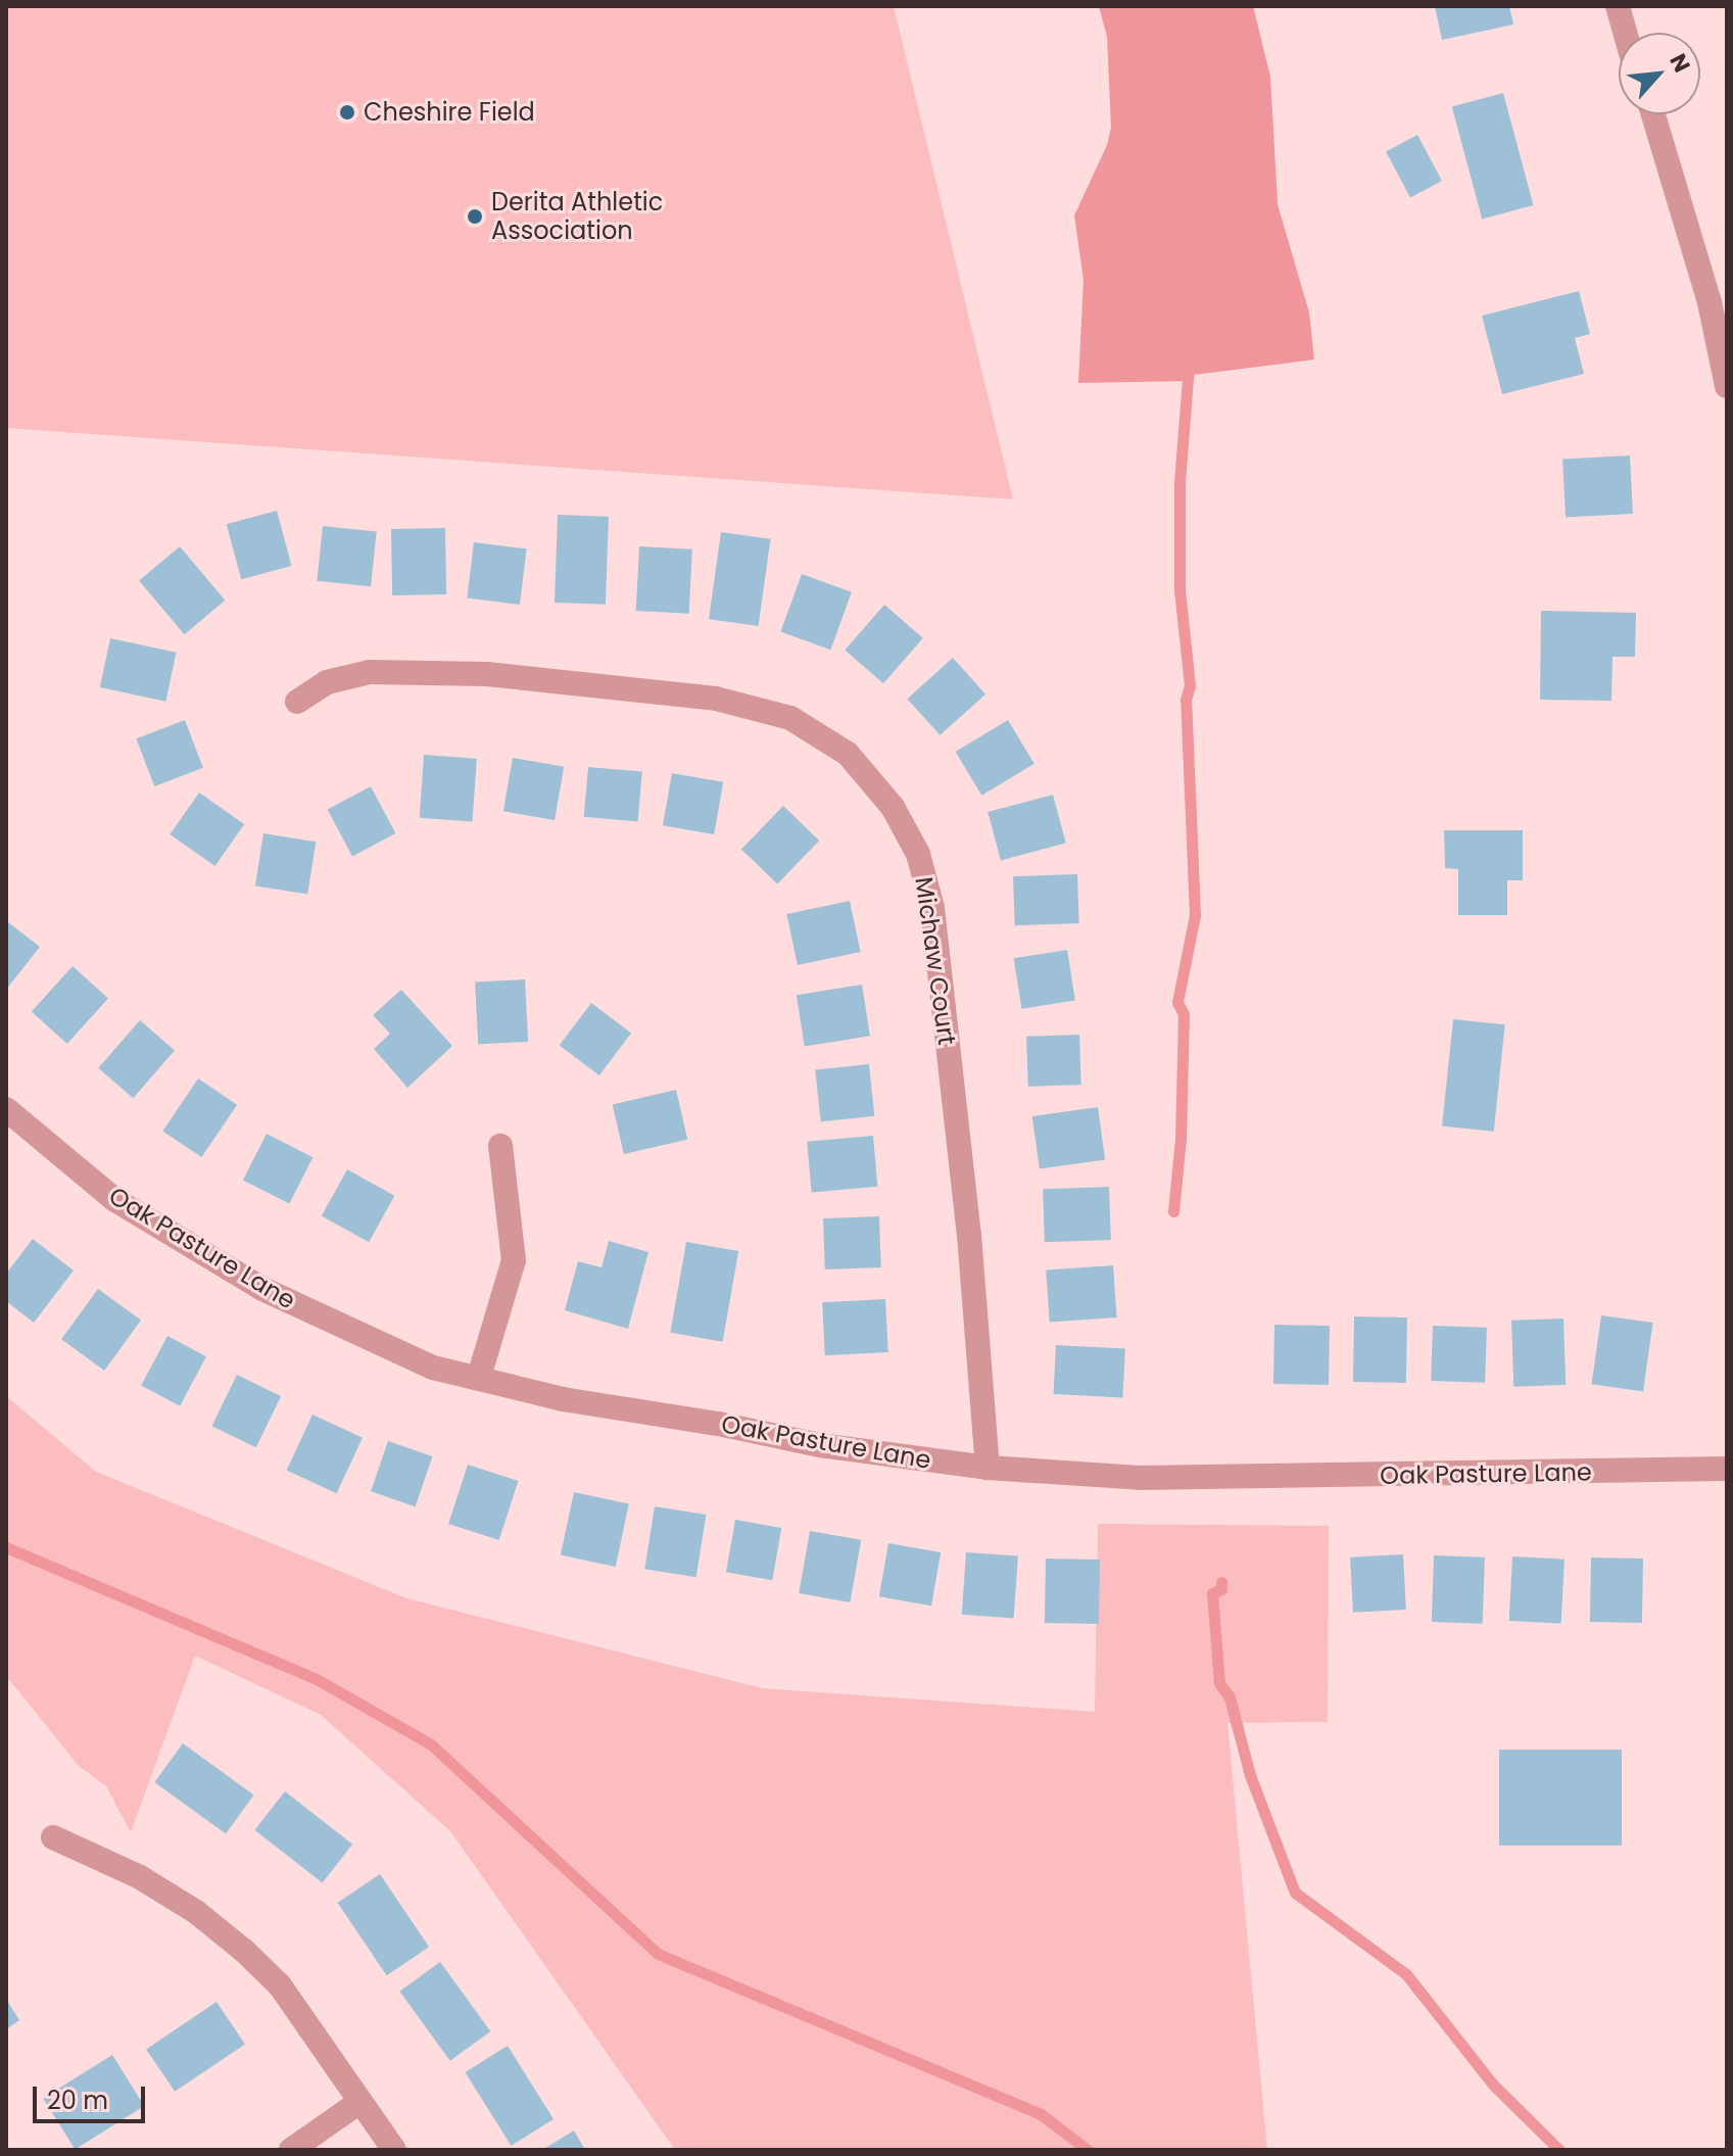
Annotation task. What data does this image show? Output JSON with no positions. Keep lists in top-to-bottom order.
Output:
{
  "streets": {
    "street": ["Michaw Court", "Oak Pasture Lane"]
  },
  "crossings": [
    ["Michaw Court", "Oak Pasture Lane"]
  ],
  "places": ["Cheshire Field", "Derita Athletic Association"],
  "scale_bar": "20 m",
  "north": "top right"
}
